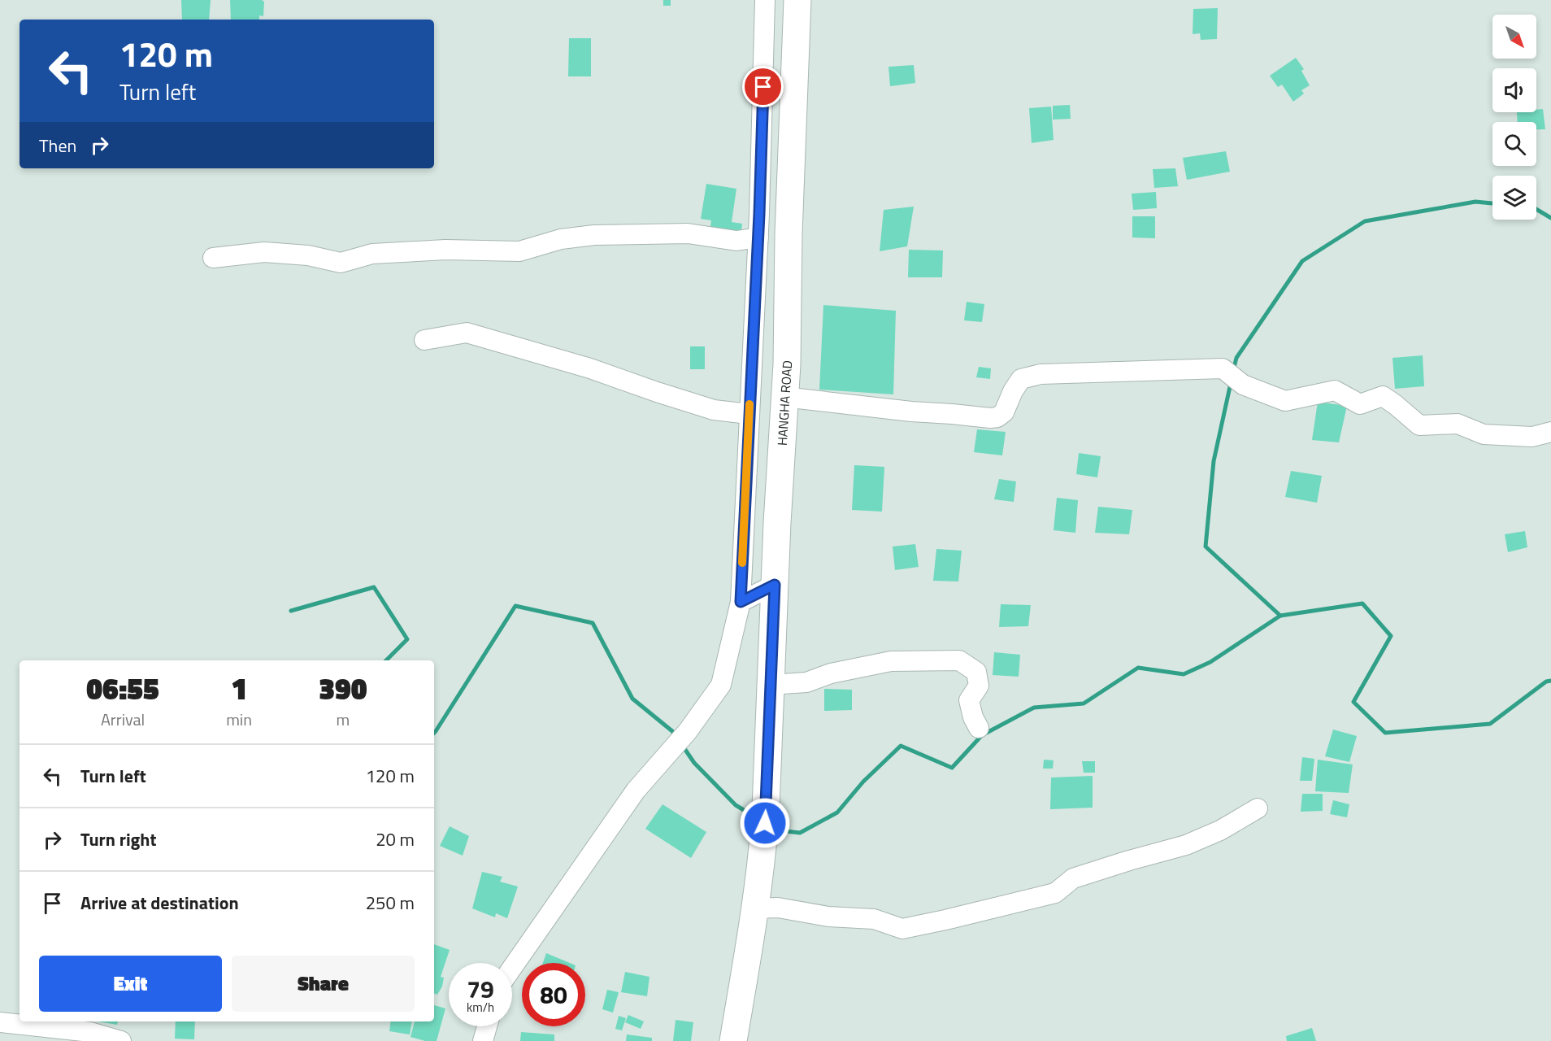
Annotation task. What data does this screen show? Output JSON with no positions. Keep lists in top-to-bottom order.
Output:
{
  "streets": {
    "highway": ["HANGHA ROAD"]
  },
  "north": "bottom right",
  "page": {
    "turn": ["120 m", "Turn left"],
    "then": "Then",
    "eta": [
      "06:55",
      "Arrival",
      "1",
      "min",
      "390",
      "m"
    ],
    "list": [
      {
        "name": "Turn left",
        "value": "120 m"
      },
      {
        "name": "Turn right",
        "value": "20 m"
      },
      {
        "name": "Arrive at destination",
        "value": "250 m"
      }
    ],
    "buttons": ["Exit", "Share"],
    "speed": "79 km/h",
    "limit": "80"
  }
}
